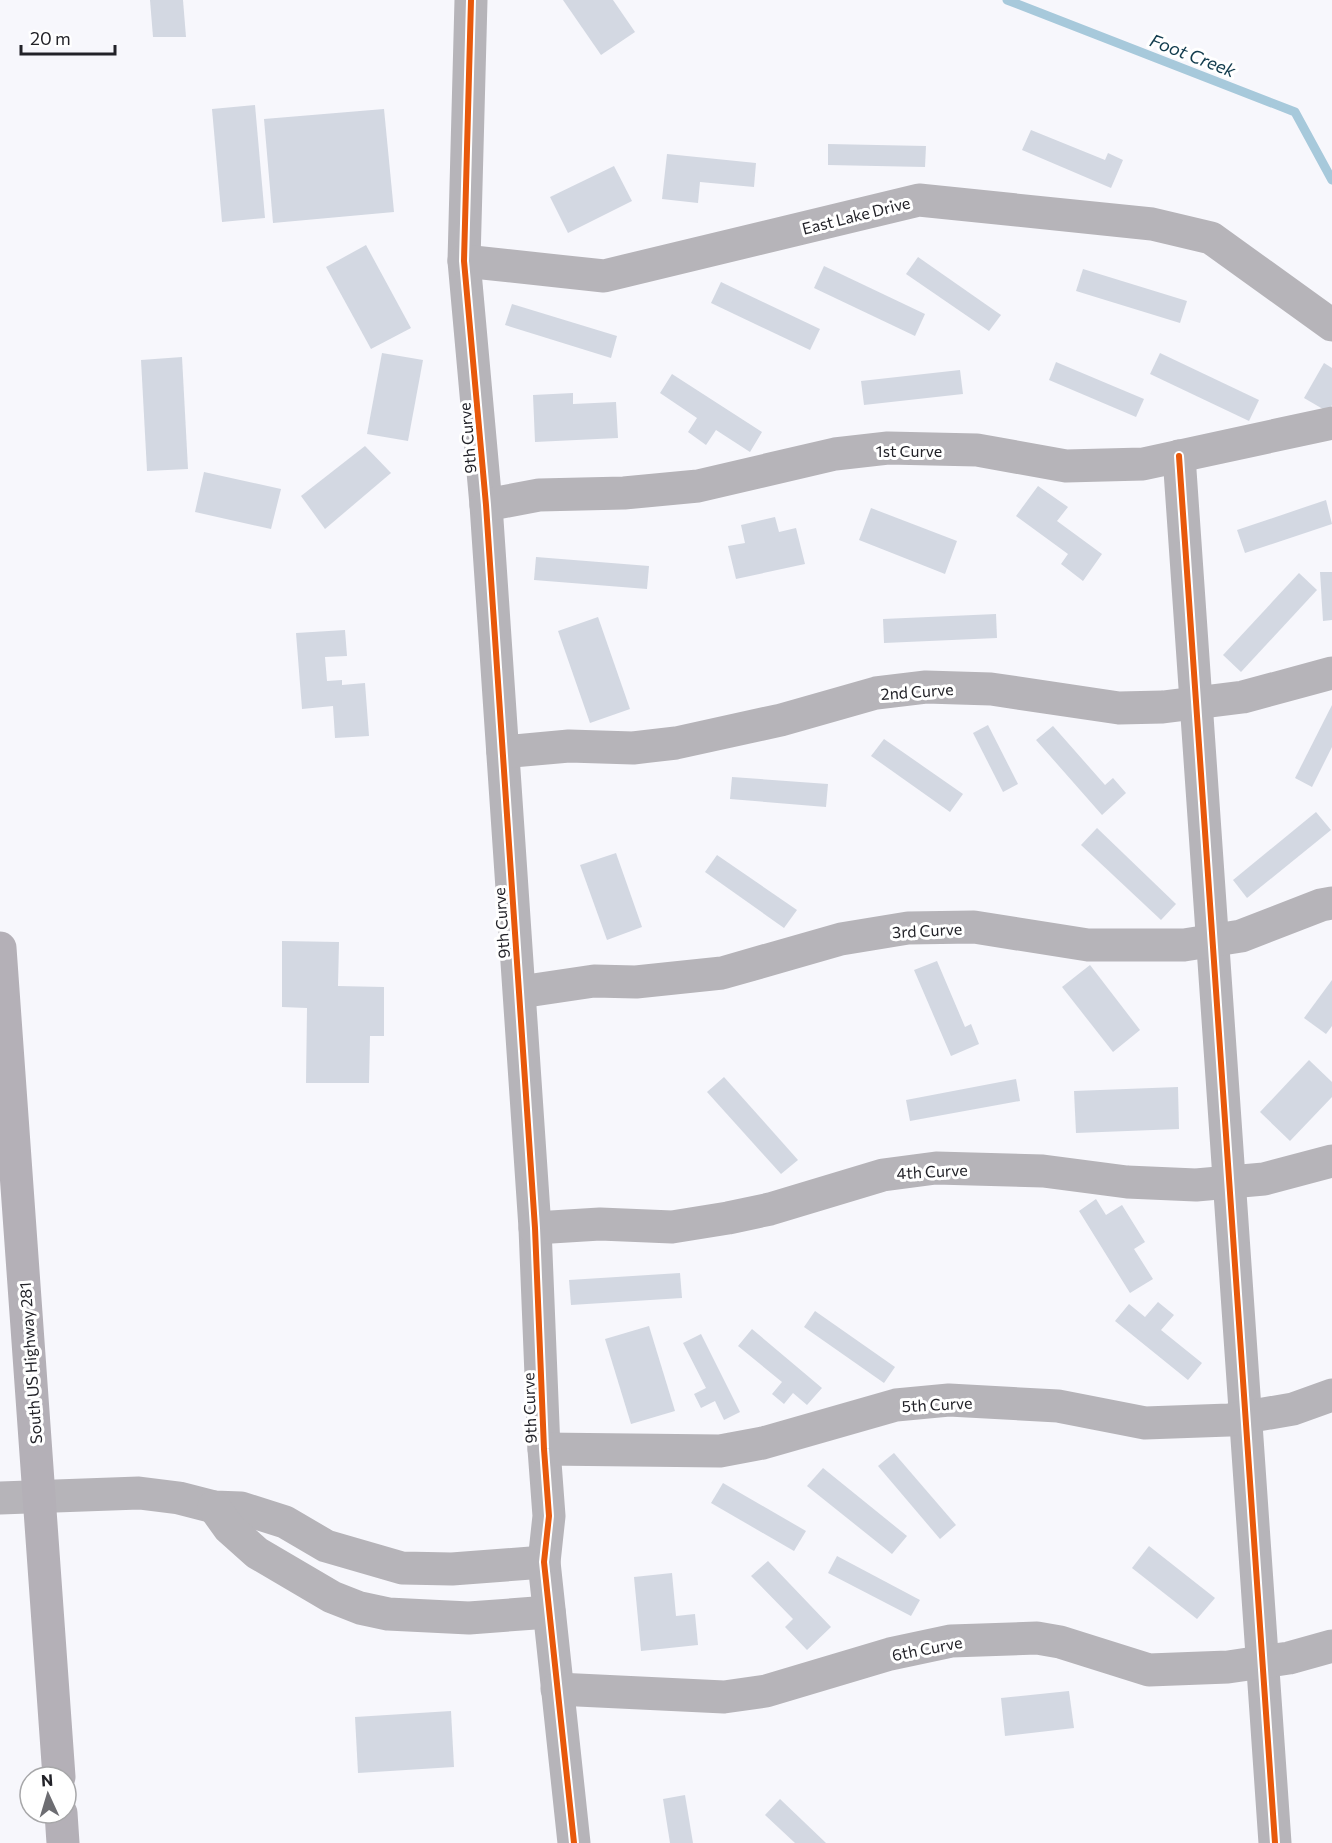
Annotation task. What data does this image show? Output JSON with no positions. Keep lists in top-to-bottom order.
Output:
{
  "streets": {
    "highway": ["South US Highway 281"],
    "street": [
      "East Lake Drive",
      "9th Curve",
      "1st Curve",
      "2nd Curve",
      "3rd Curve",
      "4th Curve",
      "5th Curve",
      "6th Curve"
    ]
  },
  "crossings": [
    ["East Lake Drive", "9th Curve"],
    ["9th Curve", "1st Curve"],
    ["9th Curve", "2nd Curve"],
    ["9th Curve", "3rd Curve"],
    ["9th Curve", "4th Curve"],
    ["9th Curve", "5th Curve"],
    ["9th Curve", "6th Curve"]
  ],
  "water": ["Foot Creek"],
  "scale_bar": "20 m",
  "north": "top"
}
